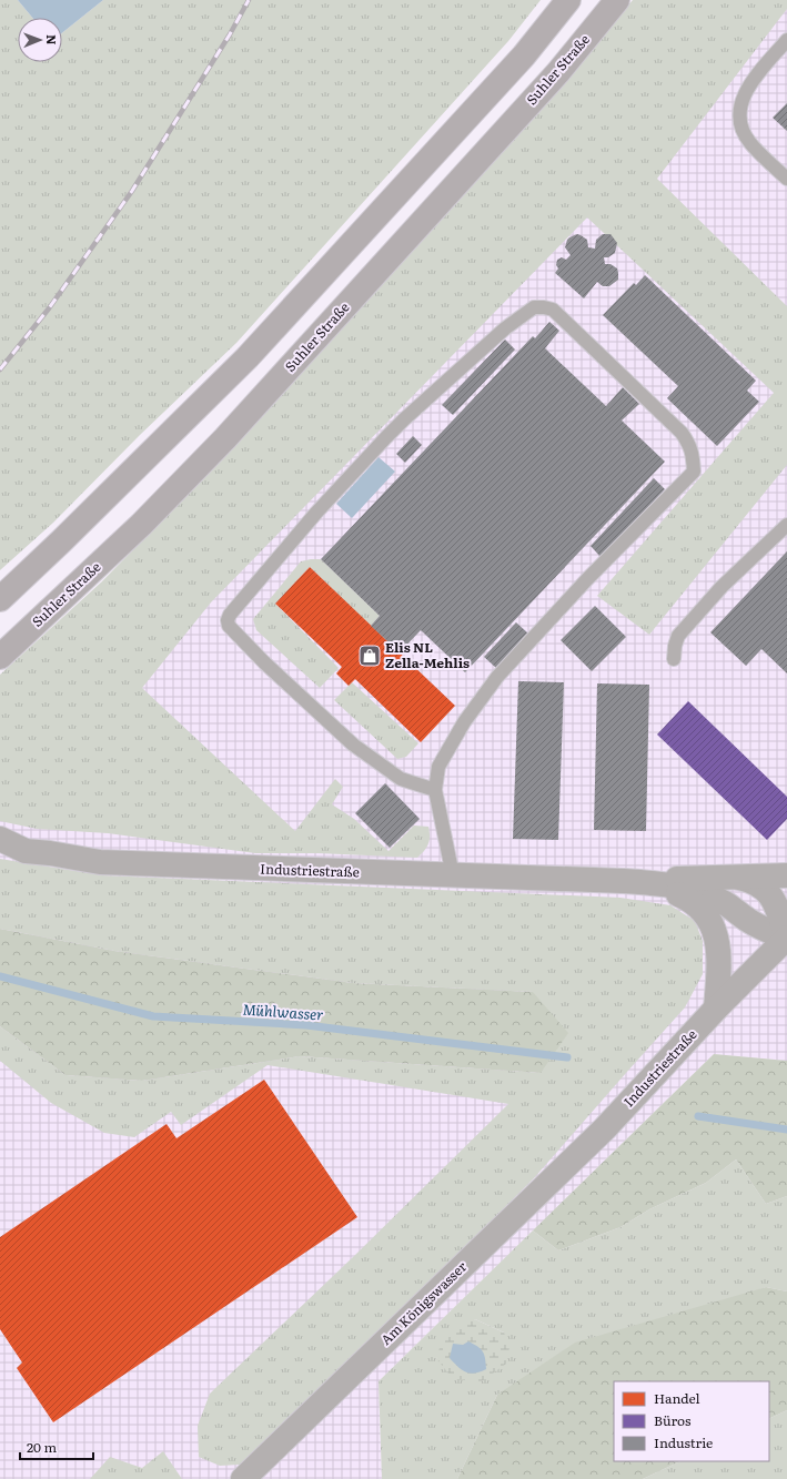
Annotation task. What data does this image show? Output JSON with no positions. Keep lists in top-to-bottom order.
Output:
{
  "streets": {
    "main road": ["Suhler Straße"],
    "street": ["Industriestraße", "Am Königswasser"]
  },
  "crossings": [
    ["Industriestraße", "Am Königswasser"]
  ],
  "water": ["Mühlwasser"],
  "places": {
    "shop": ["Elis NL Zella-Mehlis"]
  },
  "legend": ["Handel", "Büros", "Industrie"],
  "scale_bar": "20 m",
  "north": "right"
}
